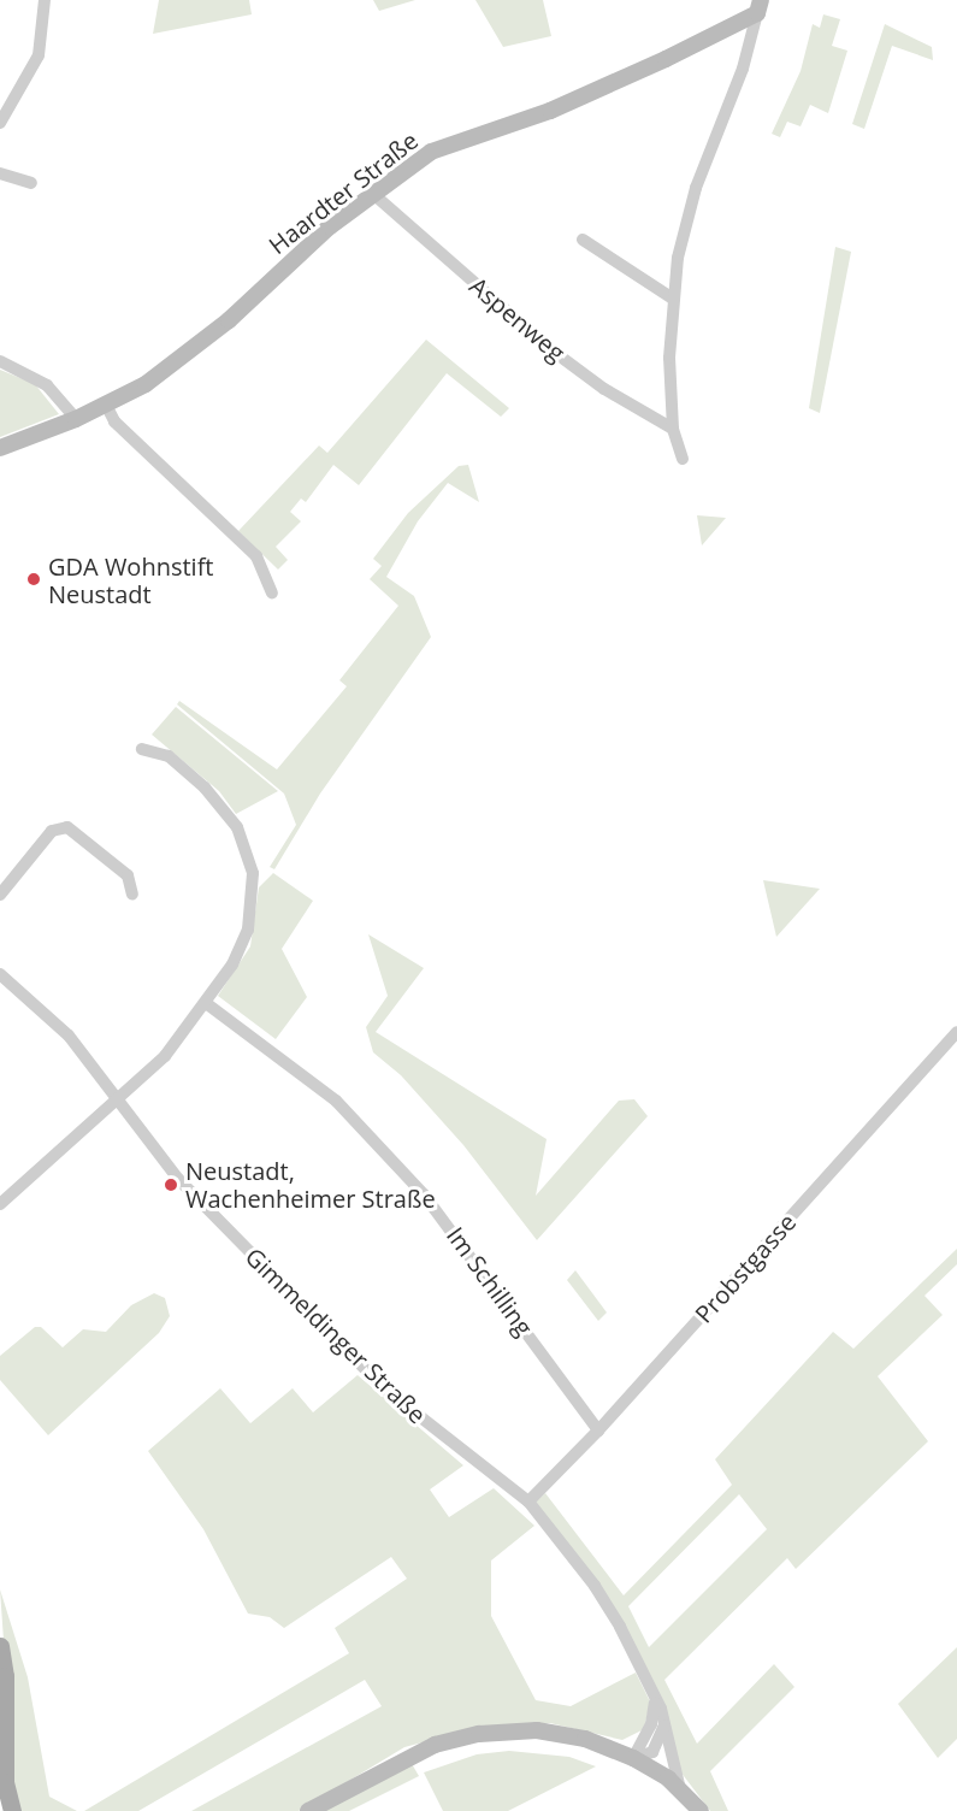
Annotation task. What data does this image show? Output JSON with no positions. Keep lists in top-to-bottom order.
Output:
{
  "streets": {
    "street": [
      "Haardter Straße",
      "Aspenweg",
      "Probstgasse",
      "Im Schilling",
      "Gimmeldinger Straße"
    ]
  },
  "crossings": [
    ["Haardter Straße", "Aspenweg"],
    ["Probstgasse", "Im Schilling"],
    ["Probstgasse", "Gimmeldinger Straße"]
  ],
  "places": ["GDA Wohnstift Neustadt", "Neustadt, Wachenheimer Straße"]
}
